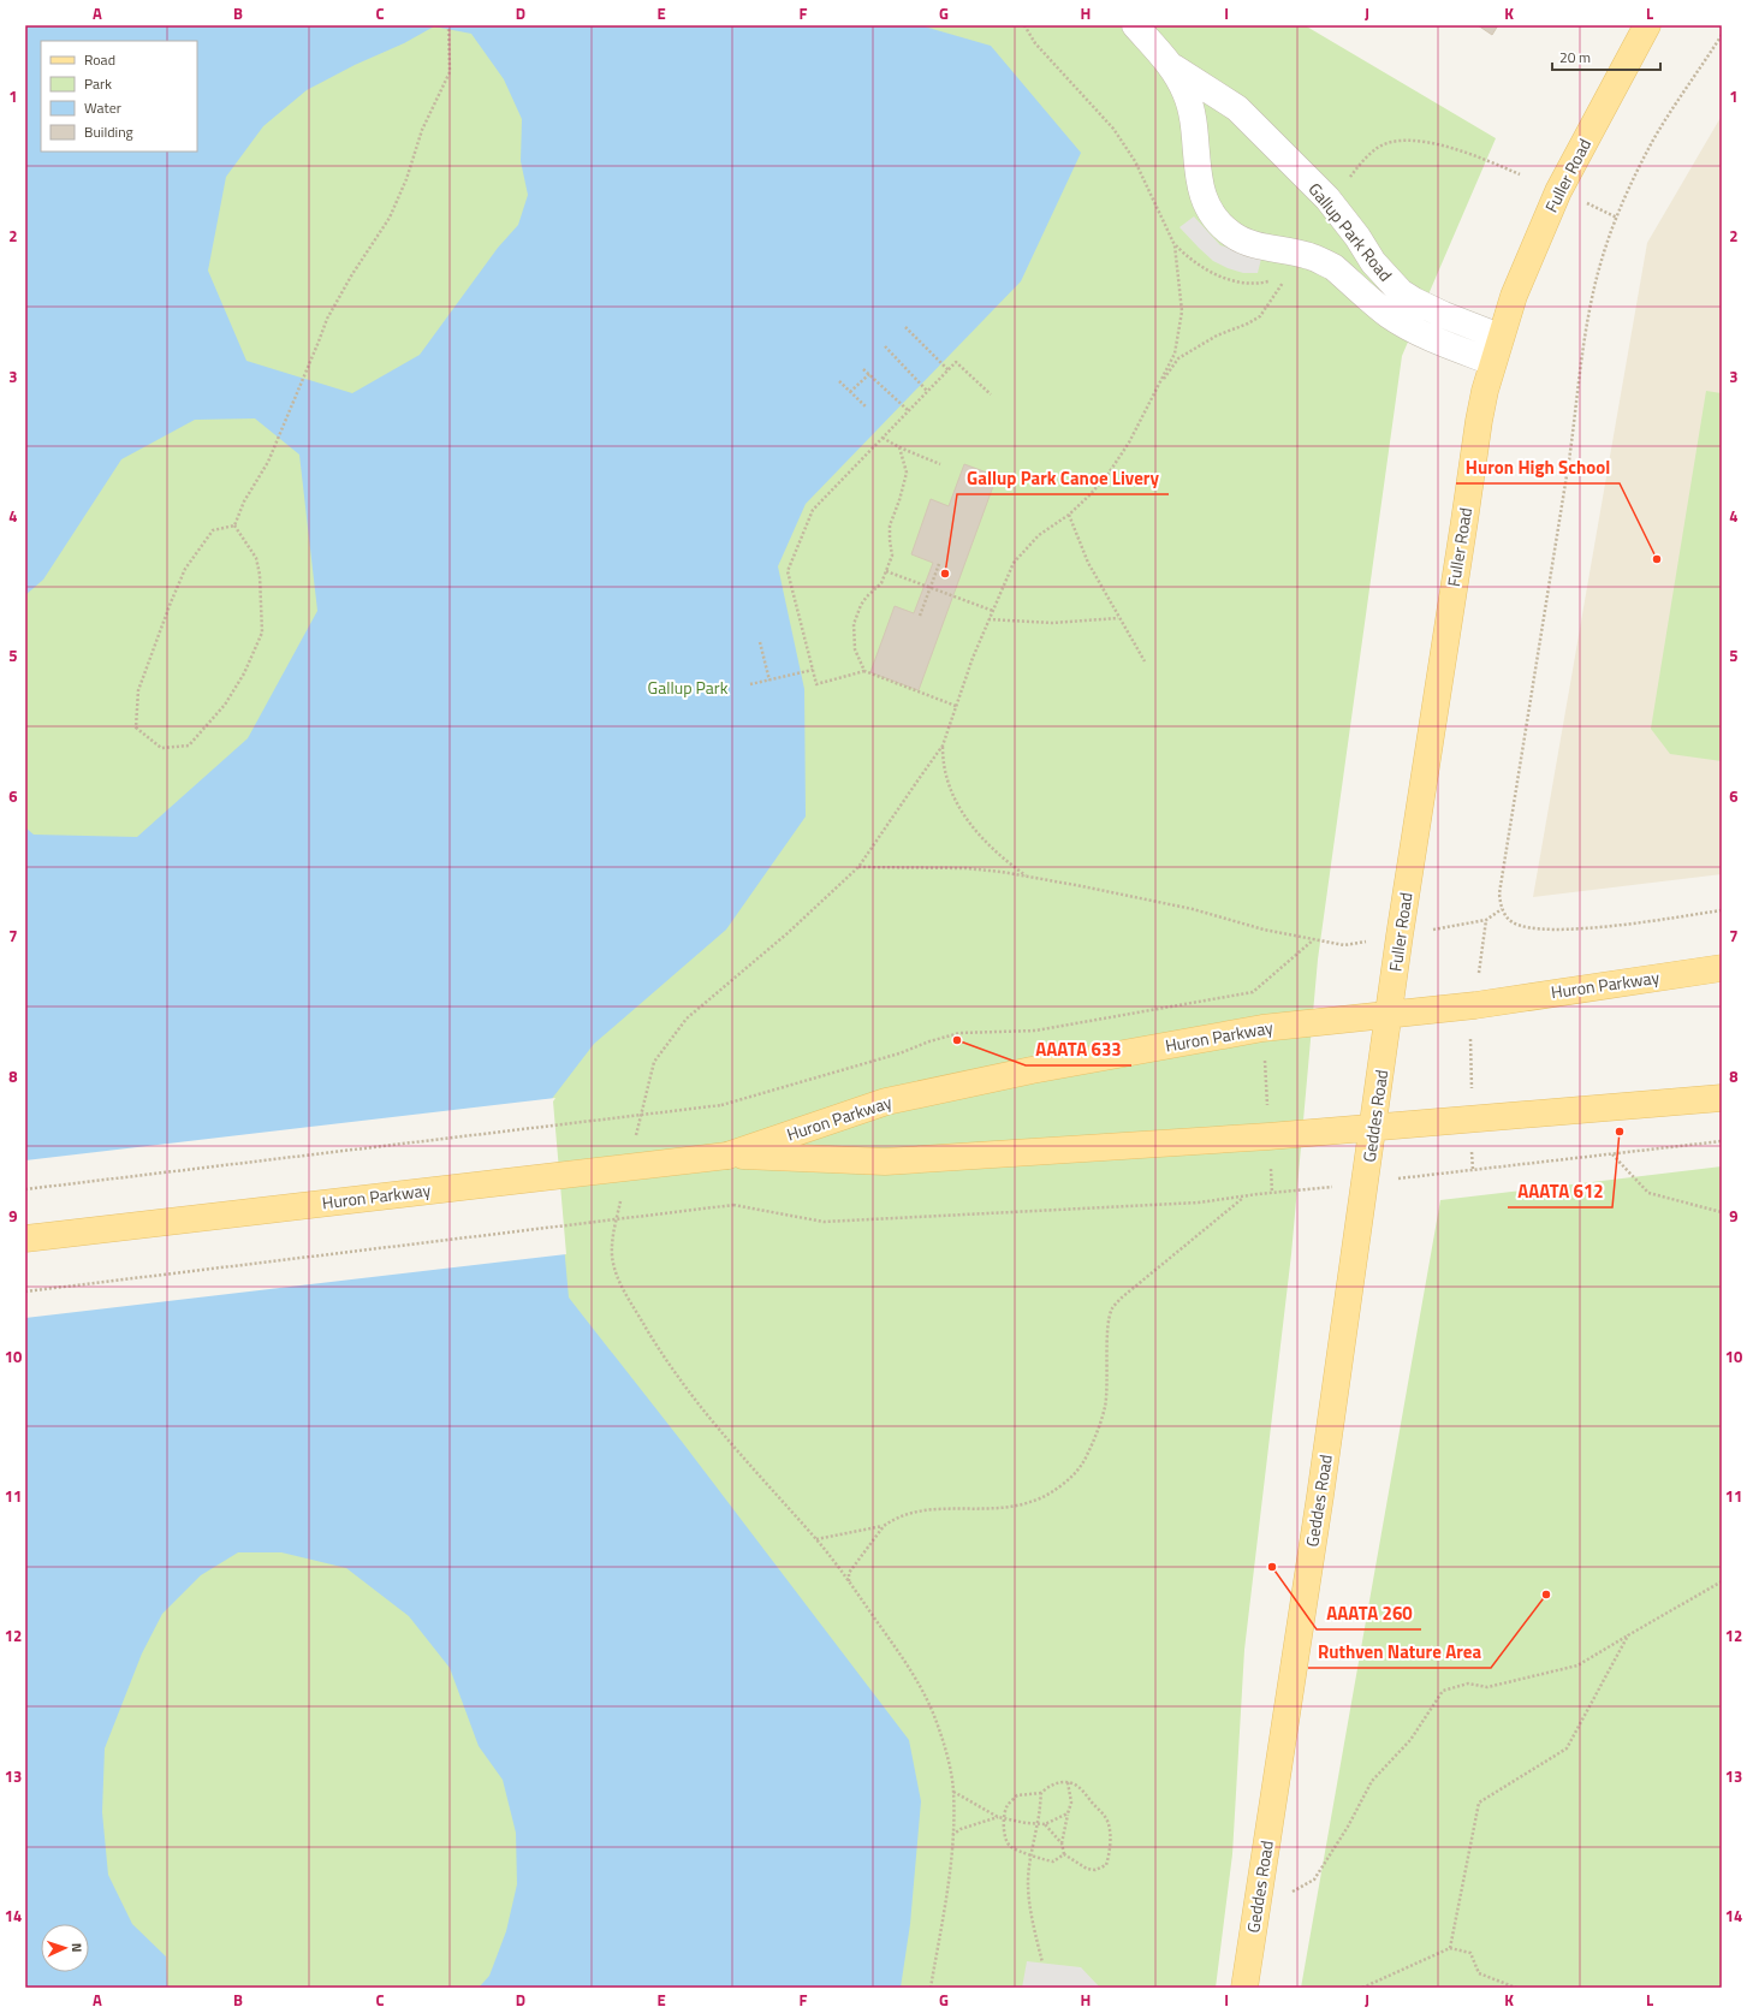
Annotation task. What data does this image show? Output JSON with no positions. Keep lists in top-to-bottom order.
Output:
{
  "streets": {
    "main road": ["Fuller Road", "Huron Parkway", "Geddes Road"],
    "lane": ["Gallup Park Road"]
  },
  "crossings": [
    ["Fuller Road", "Gallup Park Road"],
    ["Fuller Road", "Huron Parkway"],
    ["Fuller Road", "Geddes Road"],
    ["Huron Parkway", "Geddes Road"]
  ],
  "parks": ["Gallup Park"],
  "places": [
    "Huron High School",
    "Gallup Park Canoe Livery",
    "AAATA 633",
    "AAATA 612",
    "AAATA 260",
    "Ruthven Nature Area"
  ],
  "legend": [
    "Road",
    "Park",
    "Water",
    "Building"
  ],
  "scale_bar": "20 m",
  "north": "right",
  "grid": {
    "columns": [
      "A",
      "B",
      "C",
      "D",
      "E",
      "F",
      "G",
      "H",
      "I",
      "J",
      "K",
      "L"
    ],
    "rows": [
      "1",
      "2",
      "3",
      "4",
      "5",
      "6",
      "7",
      "8",
      "9",
      "10",
      "11",
      "12",
      "13",
      "14"
    ]
  }
}
